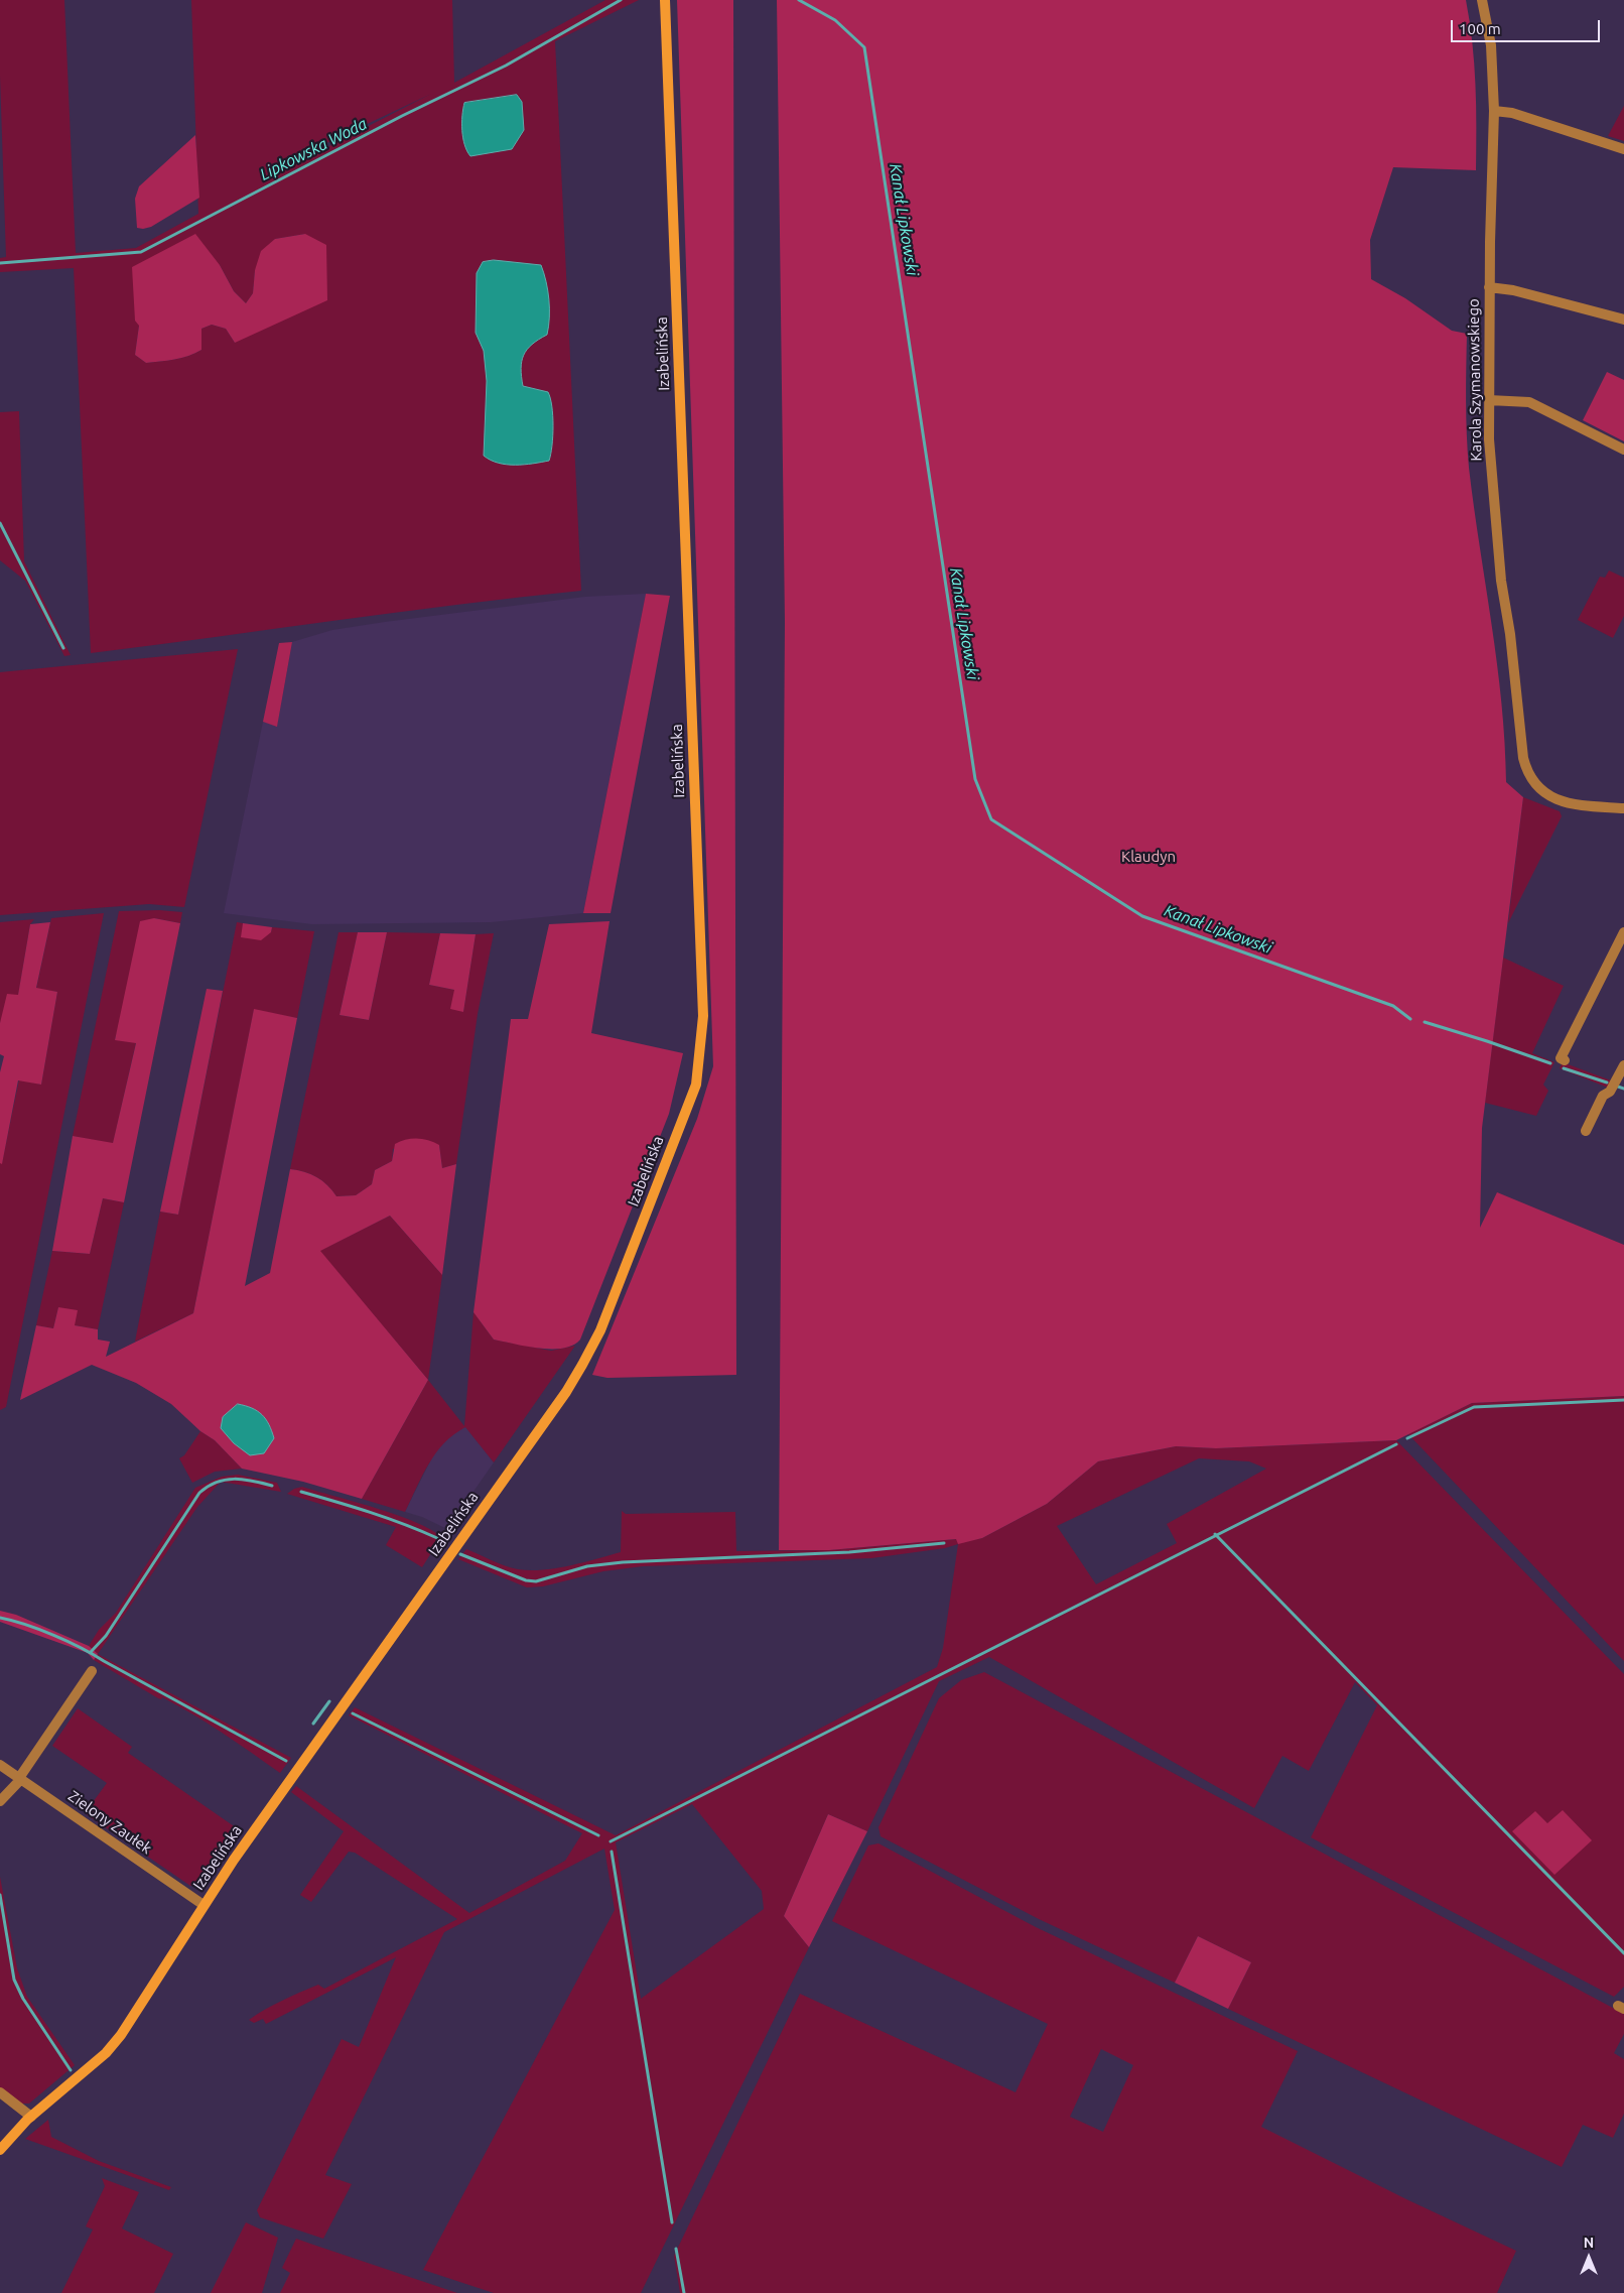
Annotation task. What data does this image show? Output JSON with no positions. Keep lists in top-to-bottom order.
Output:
{
  "streets": {
    "street": ["Izabelińska", "Karola Szymanowskiego", "Zielony Zaułek"]
  },
  "crossings": [
    ["Izabelińska", "Zielony Zaułek"]
  ],
  "water": ["Lipkowska Woda", "Kanał Lipkowski"],
  "parks": ["Klaudyn"],
  "scale_bar": "100 m",
  "north": "top"
}
